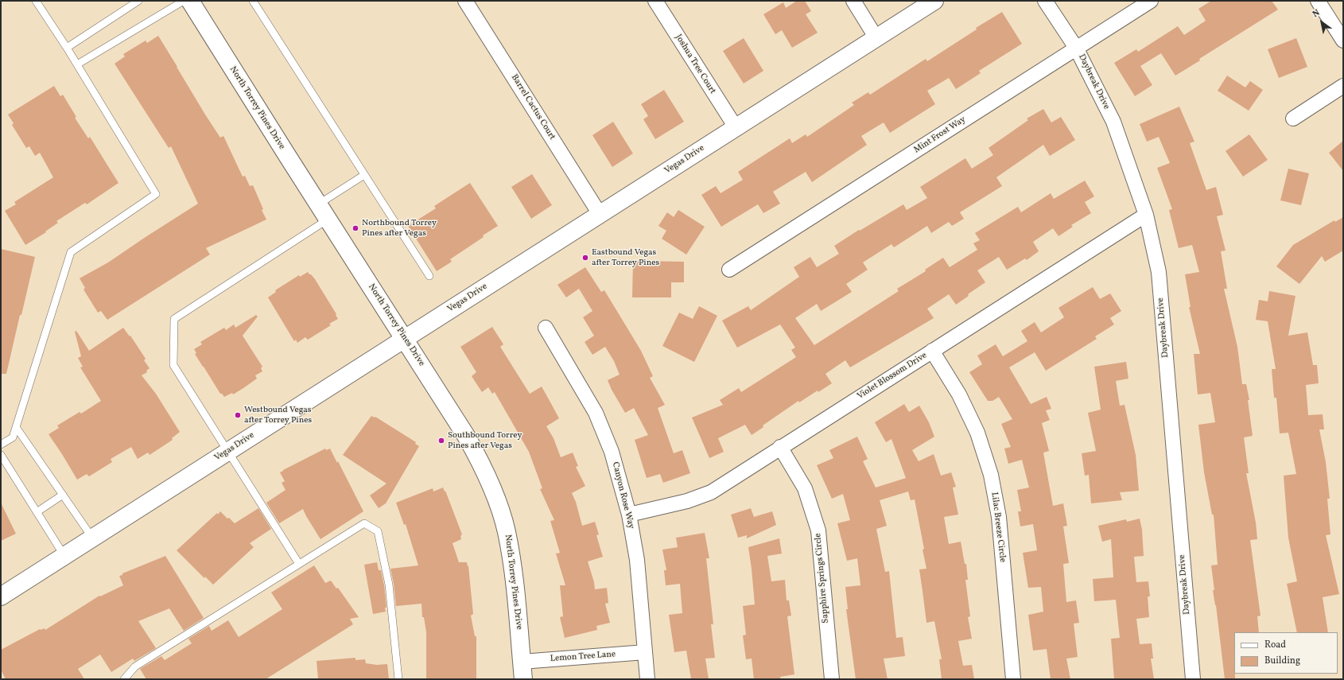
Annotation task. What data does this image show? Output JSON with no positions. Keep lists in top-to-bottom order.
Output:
{
  "streets": {
    "main road": ["North Torrey Pines Drive", "Vegas Drive"],
    "street": [
      "Joshua Tree Court",
      "Daybreak Drive",
      "Barrel Cactus Court",
      "Mint Frost Way",
      "Violet Blossom Drive",
      "Canyon Rose Way",
      "Lilac Breeze Circle",
      "Sapphire Springs Circle",
      "Lemon Tree Lane"
    ]
  },
  "crossings": [
    ["Joshua Tree Court", "Vegas Drive"],
    ["Daybreak Drive", "Mint Frost Way"],
    ["Daybreak Drive", "Violet Blossom Drive"],
    ["Barrel Cactus Court", "Vegas Drive"],
    ["North Torrey Pines Drive", "Vegas Drive"],
    ["North Torrey Pines Drive", "Lemon Tree Lane"],
    ["Violet Blossom Drive", "Canyon Rose Way"],
    ["Violet Blossom Drive", "Lilac Breeze Circle"],
    ["Violet Blossom Drive", "Sapphire Springs Circle"],
    ["Canyon Rose Way", "Lemon Tree Lane"]
  ],
  "places": [
    "Northbound Torrey Pines after Vegas",
    "Eastbound Vegas after Torrey Pines",
    "Westbound Vegas after Torrey Pines",
    "Southbound Torrey Pines after Vegas"
  ],
  "legend": ["Road", "Building"],
  "north": "top left"
}
